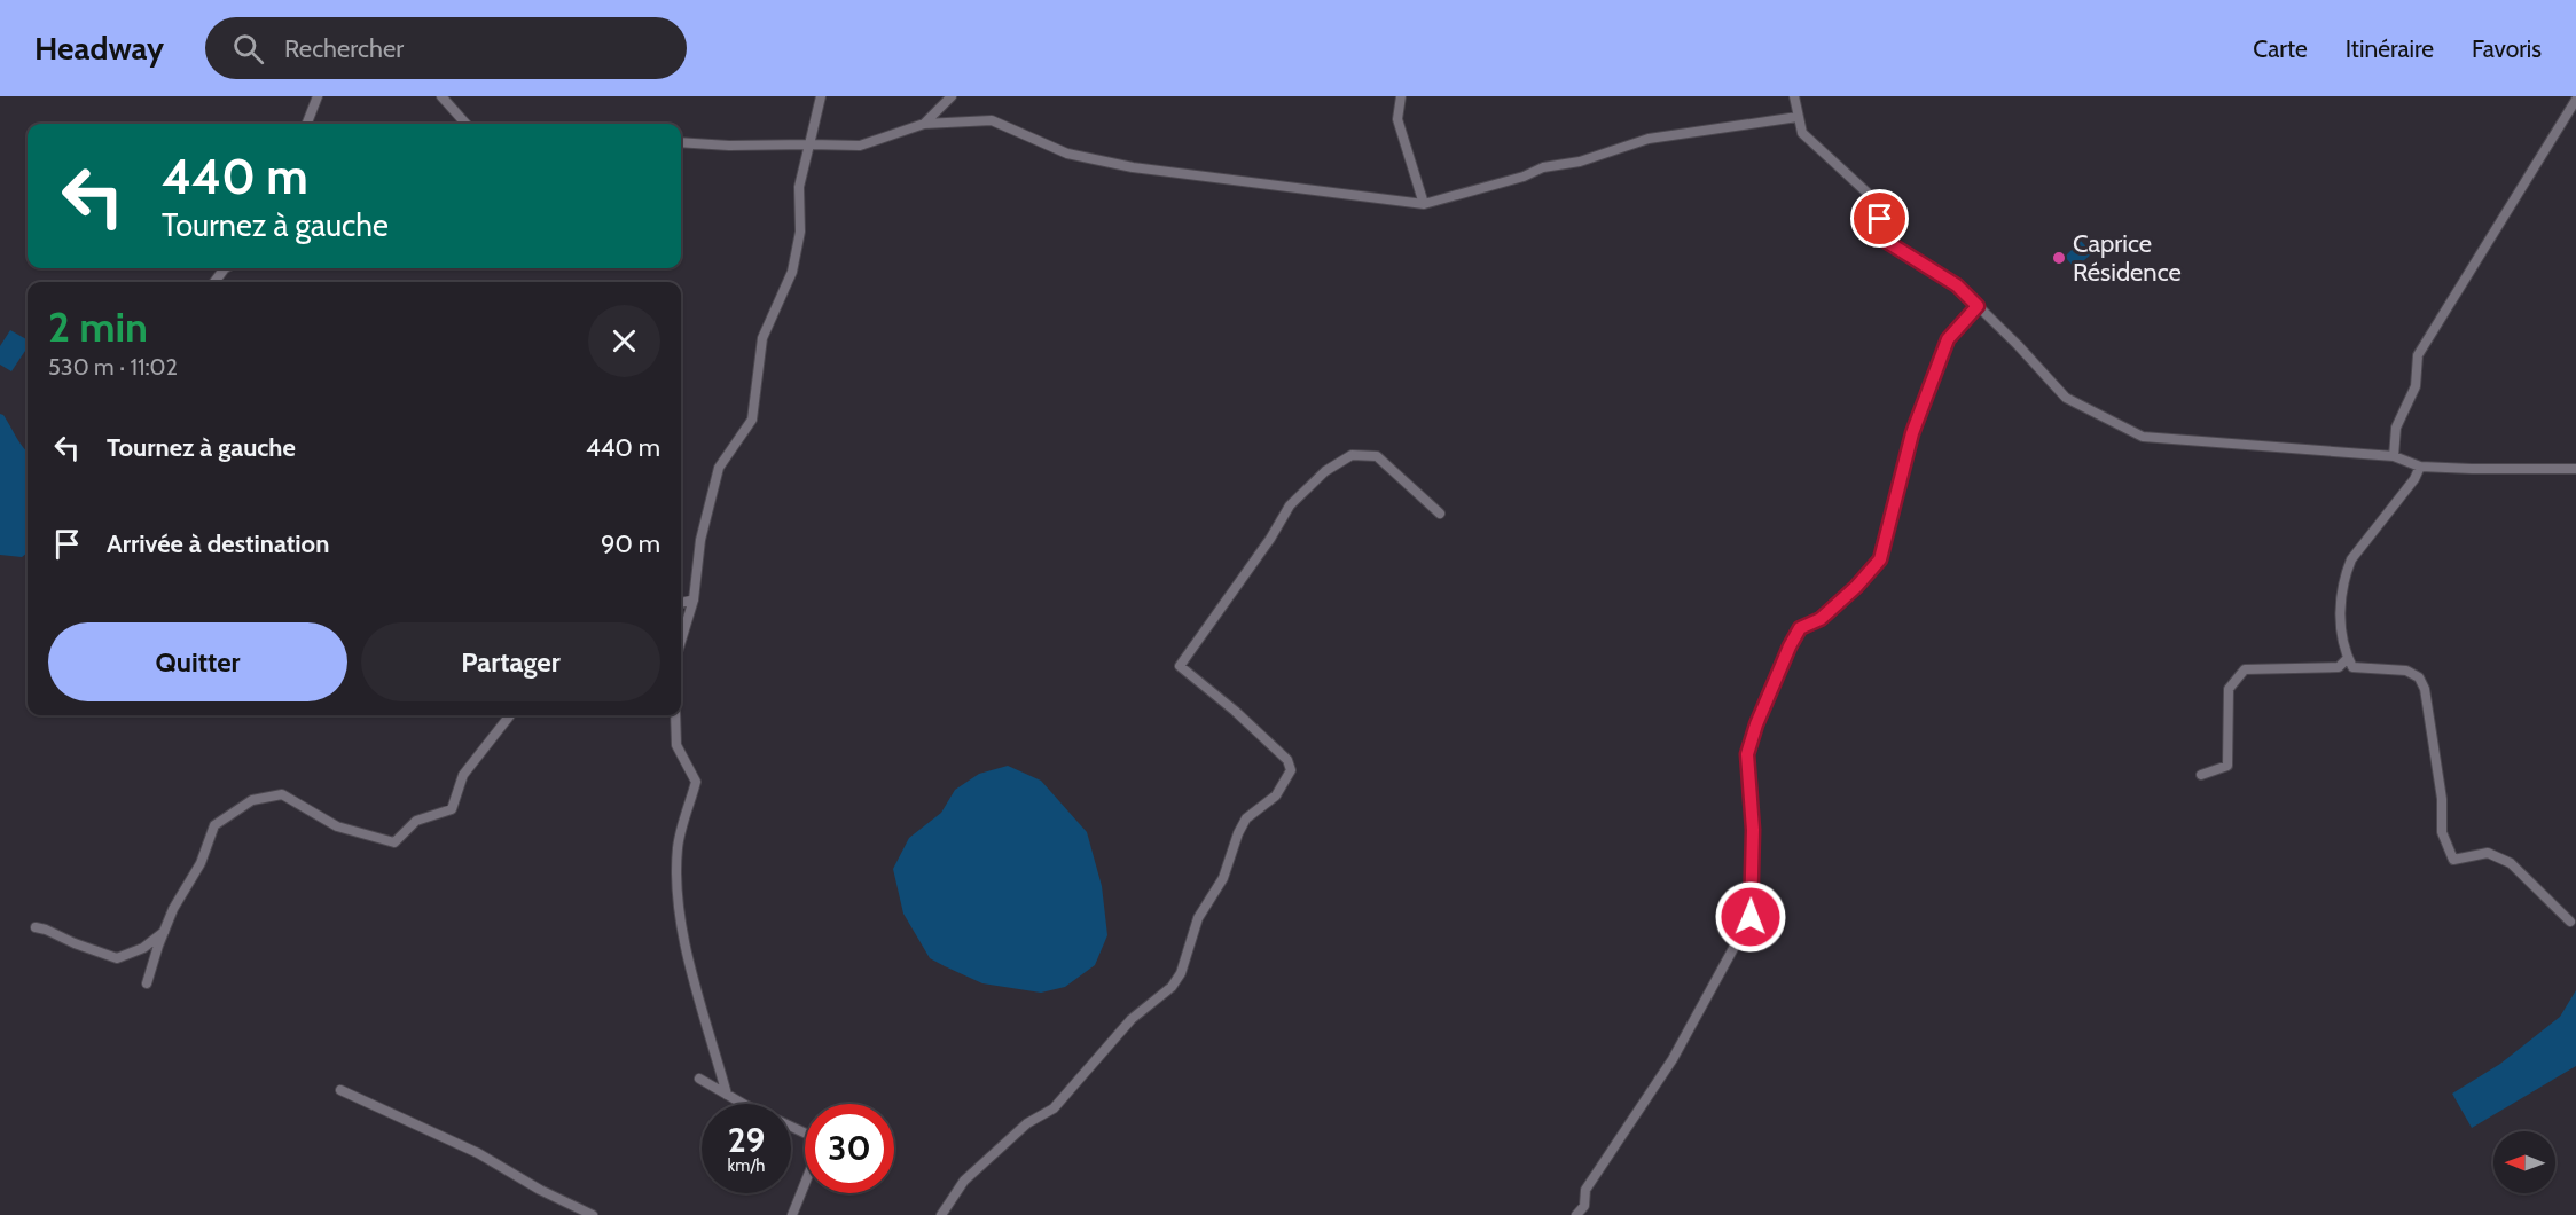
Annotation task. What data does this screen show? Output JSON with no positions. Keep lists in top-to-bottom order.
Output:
{
  "places": ["Caprice Résidence"],
  "north": "left",
  "page": {
    "header": "Headway",
    "search": "Rechercher",
    "nav": ["Carte", "Itinéraire", "Favoris"],
    "turn": ["440 m", "Tournez à gauche"],
    "heading": ["2 min", "530 m · 11:02"],
    "list": [
      {
        "name": "Tournez à gauche",
        "value": "440 m"
      },
      {
        "name": "Arrivée à destination",
        "value": "90 m"
      }
    ],
    "buttons": ["Quitter", "Partager"],
    "speed": "29 km/h",
    "limit": "30"
  }
}
